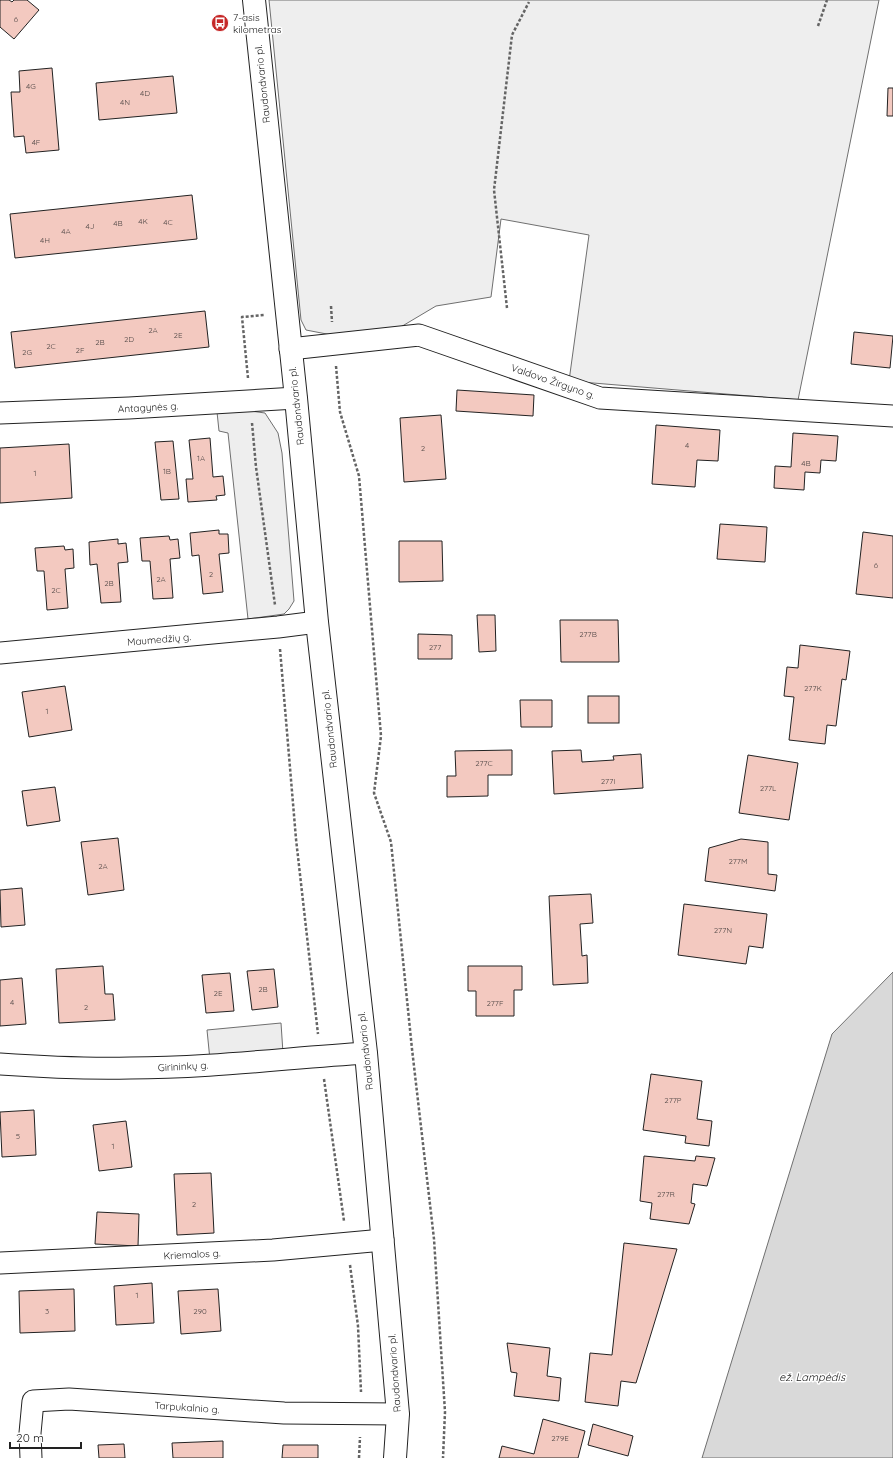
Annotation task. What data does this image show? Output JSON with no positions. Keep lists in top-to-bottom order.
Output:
{
  "streets": {
    "main road": ["Raudondvario pl."],
    "street": [
      "Valdovo Žirgyno g.",
      "Antagynės g.",
      "Maumedžių g.",
      "Girininkų g.",
      "Kriemalos g.",
      "Tarpukalnio g."
    ]
  },
  "crossings": [
    ["Raudondvario pl.", "Valdovo Žirgyno g."],
    ["Raudondvario pl.", "Antagynės g."],
    ["Raudondvario pl.", "Maumedžių g."],
    ["Raudondvario pl.", "Girininkų g."],
    ["Raudondvario pl.", "Kriemalos g."],
    ["Raudondvario pl.", "Tarpukalnio g."]
  ],
  "water": ["ež. Lampėdis"],
  "places": {
    "bus stop": ["7-asis kilometras"]
  },
  "house_numbers": [
    "6",
    "4G",
    "4D",
    "4N",
    "4F",
    "4K",
    "4C",
    "4B",
    "4J",
    "4A",
    "4H",
    "2A",
    "2E",
    "2D",
    "2B",
    "2C",
    "2F",
    "2G",
    "4",
    "2",
    "1A",
    "4B",
    "1B",
    "1",
    "6",
    "2",
    "2A",
    "2B",
    "2C",
    "277B",
    "277",
    "277K",
    "1",
    "277C",
    "277I",
    "277L",
    "277M",
    "2A",
    "277N",
    "2B",
    "2E",
    "4",
    "277F",
    "2",
    "277P",
    "5",
    "1",
    "277R",
    "2",
    "1",
    "3",
    "290",
    "279E"
  ],
  "scale_bar": "20 m"
}
